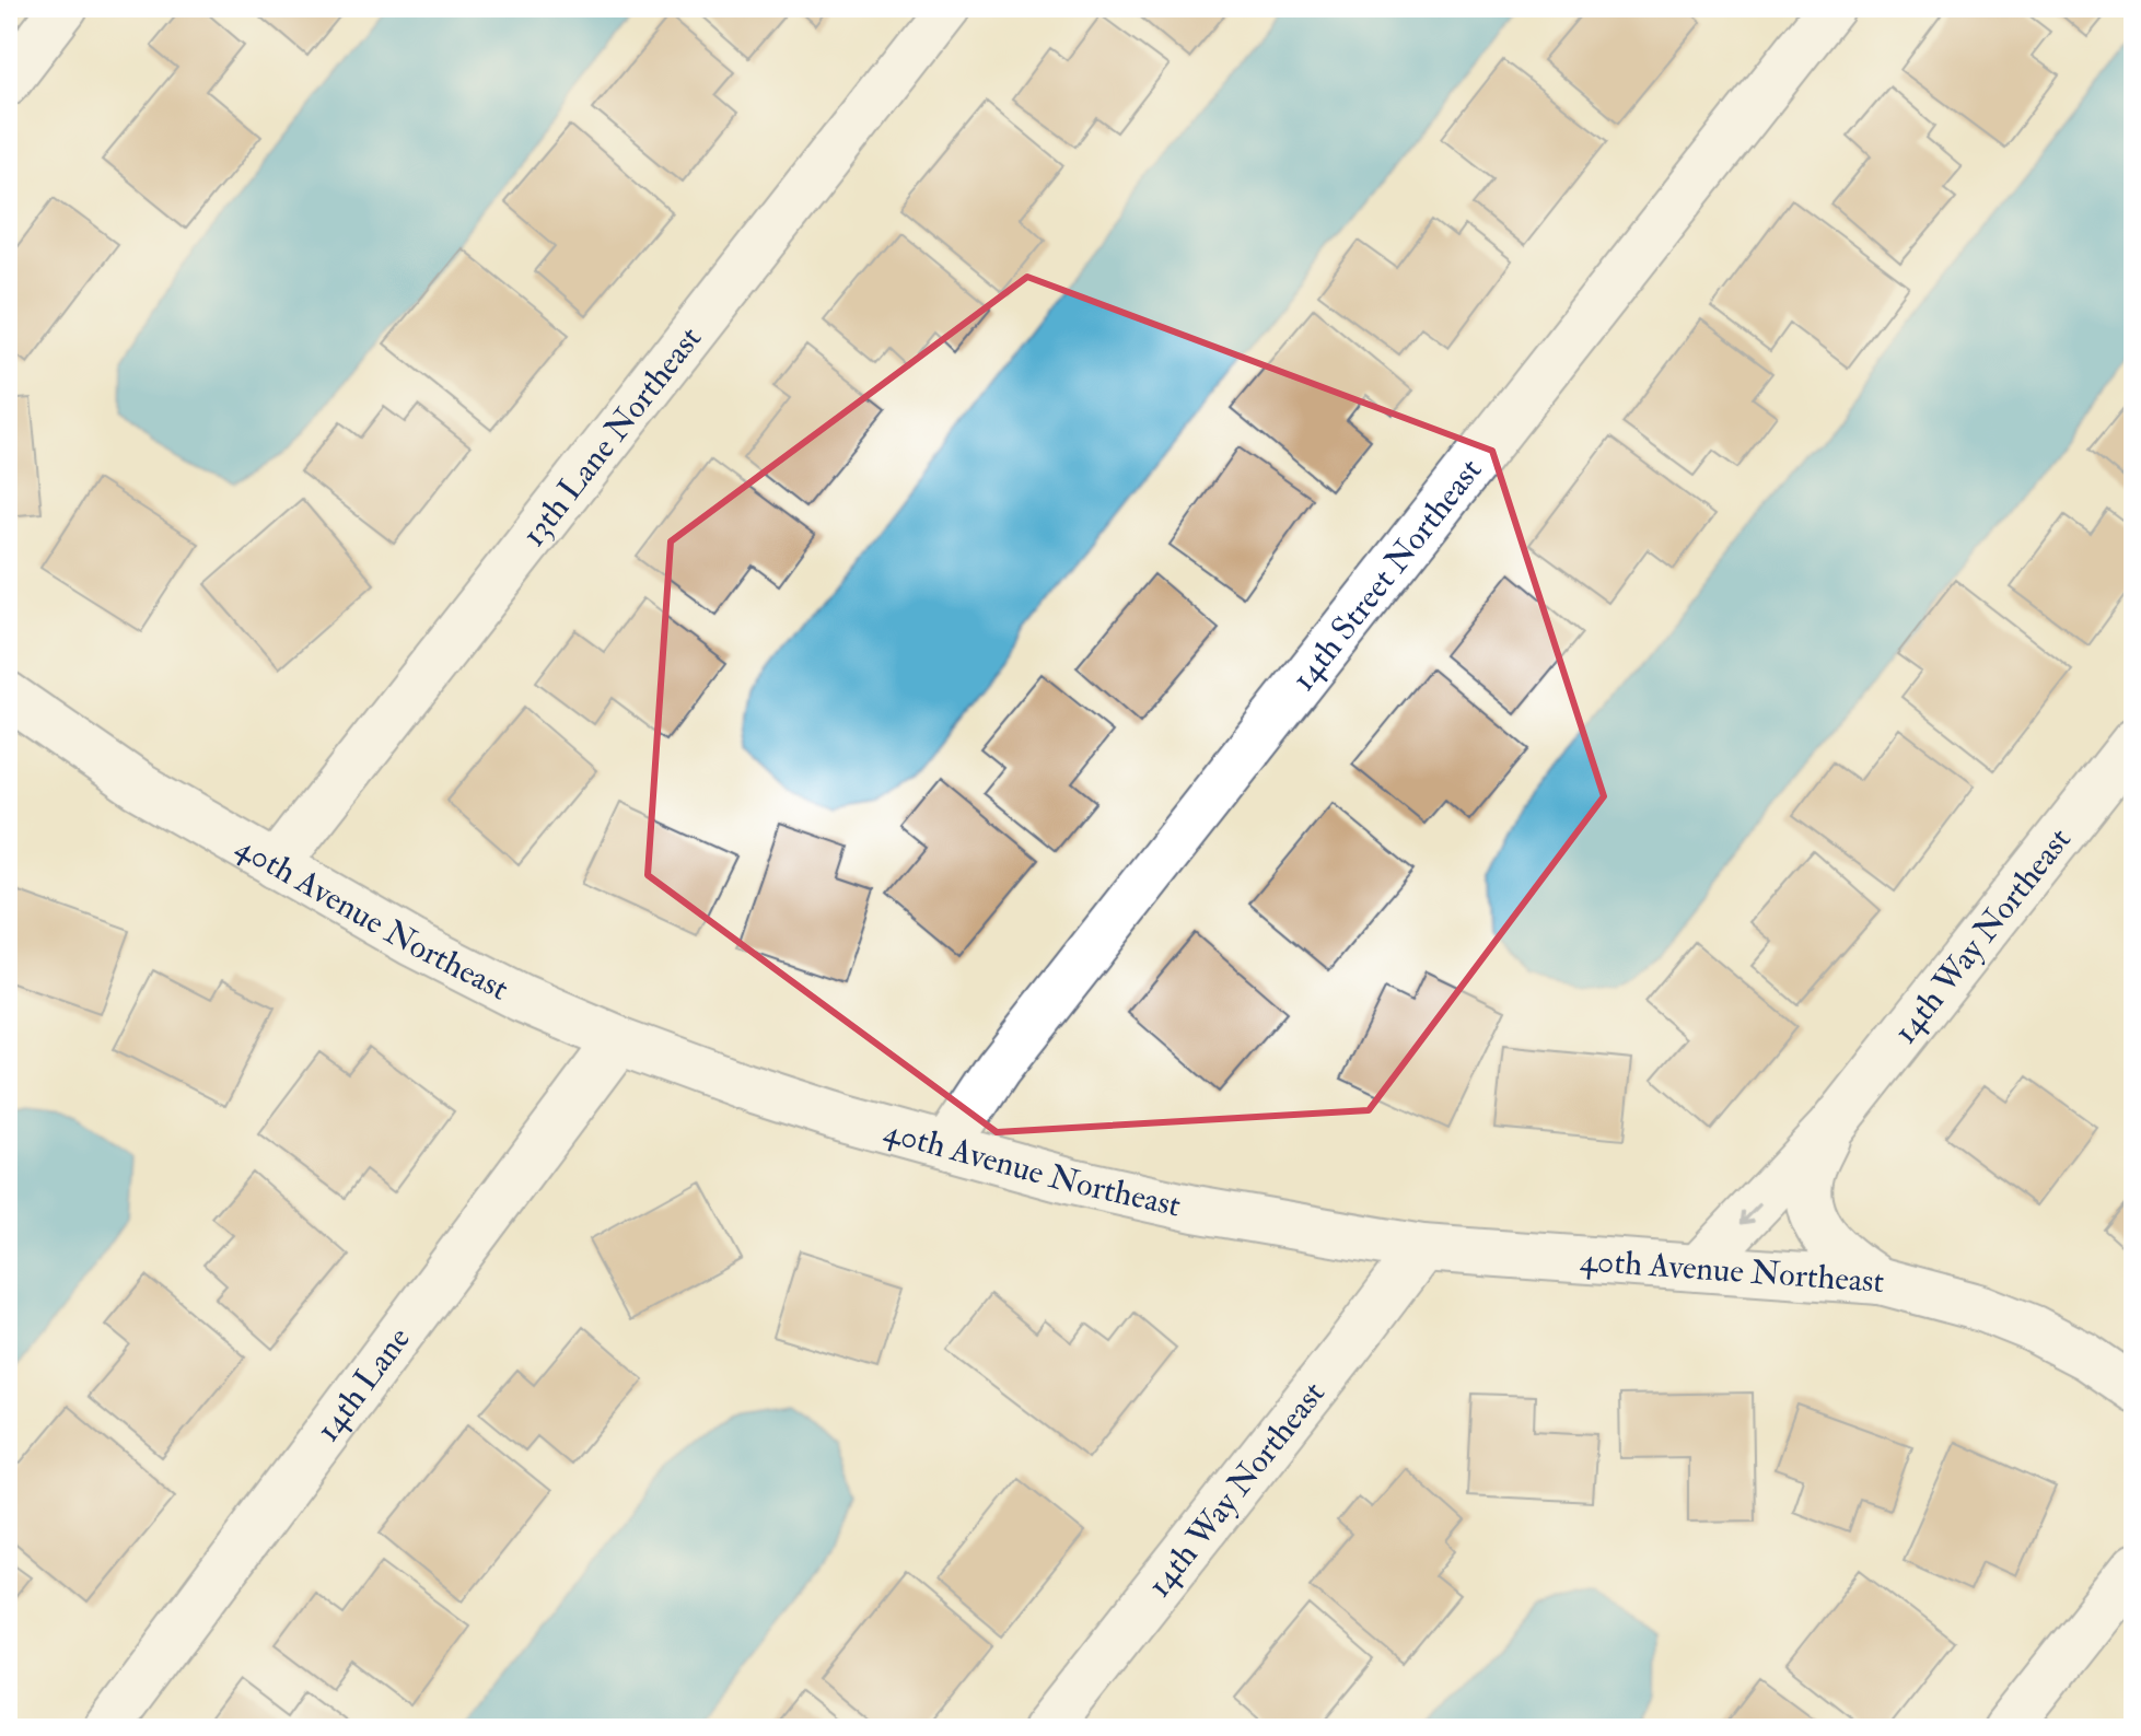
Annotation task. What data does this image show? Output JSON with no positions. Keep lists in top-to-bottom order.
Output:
{
  "streets": {
    "street": [
      "13th Lane Northeast",
      "14th Street Northeast",
      "40th Avenue Northeast",
      "14th Way Northeast",
      "14th Lane"
    ]
  },
  "crossings": [
    ["13th Lane Northeast", "40th Avenue Northeast"],
    ["14th Street Northeast", "40th Avenue Northeast"],
    ["40th Avenue Northeast", "14th Way Northeast"],
    ["40th Avenue Northeast", "14th Lane"]
  ]
}
